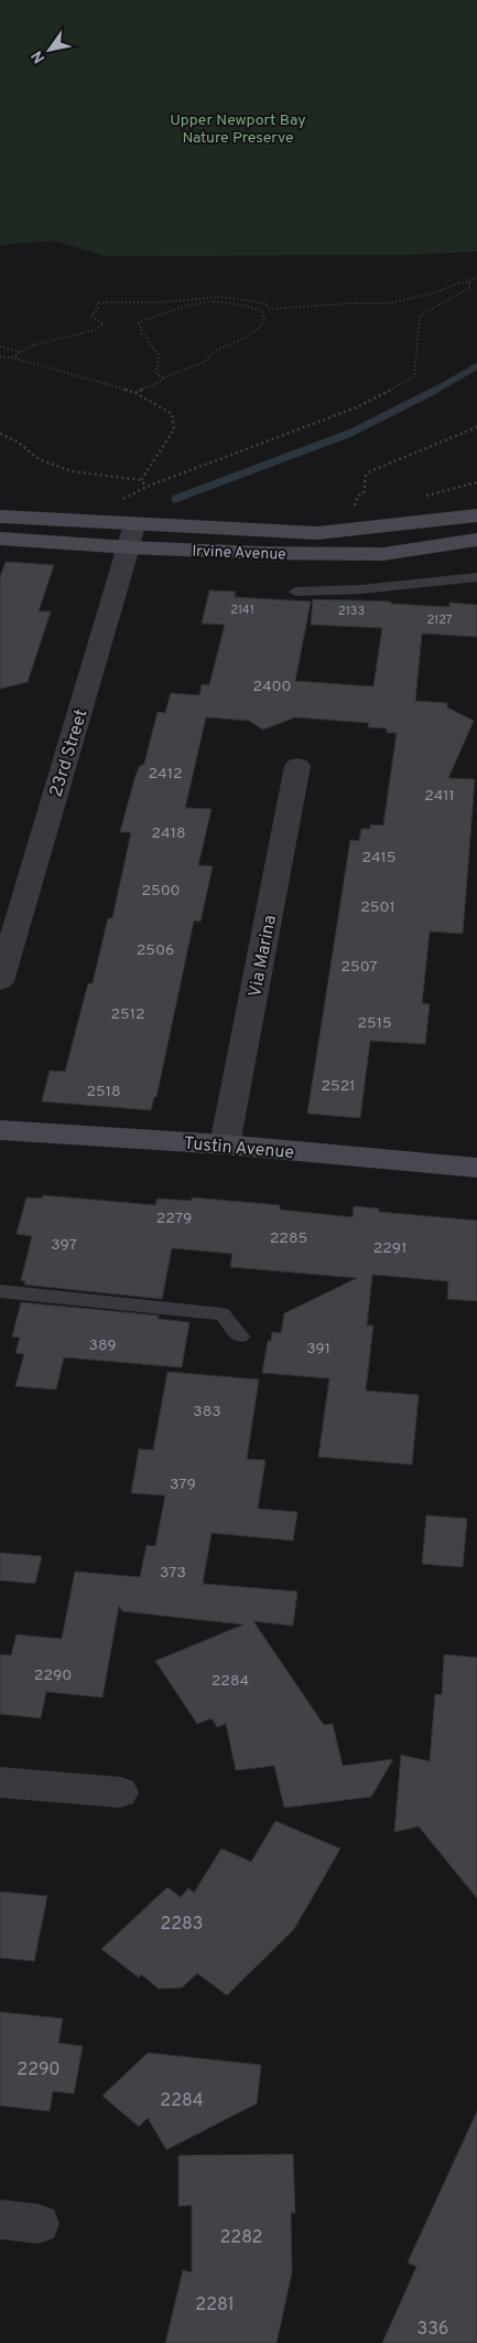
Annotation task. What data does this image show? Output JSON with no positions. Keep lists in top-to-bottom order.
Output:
{
  "streets": {
    "main road": ["Irvine Avenue", "Tustin Avenue"],
    "street": ["23rd Street", "Via Marina"]
  },
  "crossings": [
    ["Irvine Avenue", "23rd Street"],
    ["Via Marina", "Tustin Avenue"]
  ],
  "parks": ["Upper Newport Bay Nature Preserve"],
  "house_numbers": [
    "2141",
    "2133",
    "2127",
    "2400",
    "2412",
    "2411",
    "2418",
    "2415",
    "2500",
    "2501",
    "2506",
    "2507",
    "2512",
    "2515",
    "2521",
    "2518",
    "2279",
    "2285",
    "397",
    "2291",
    "389",
    "391",
    "383",
    "379",
    "373",
    "2290",
    "2284",
    "2283",
    "2290",
    "2284",
    "2282",
    "2281",
    "336"
  ],
  "north": "bottom left"
}
